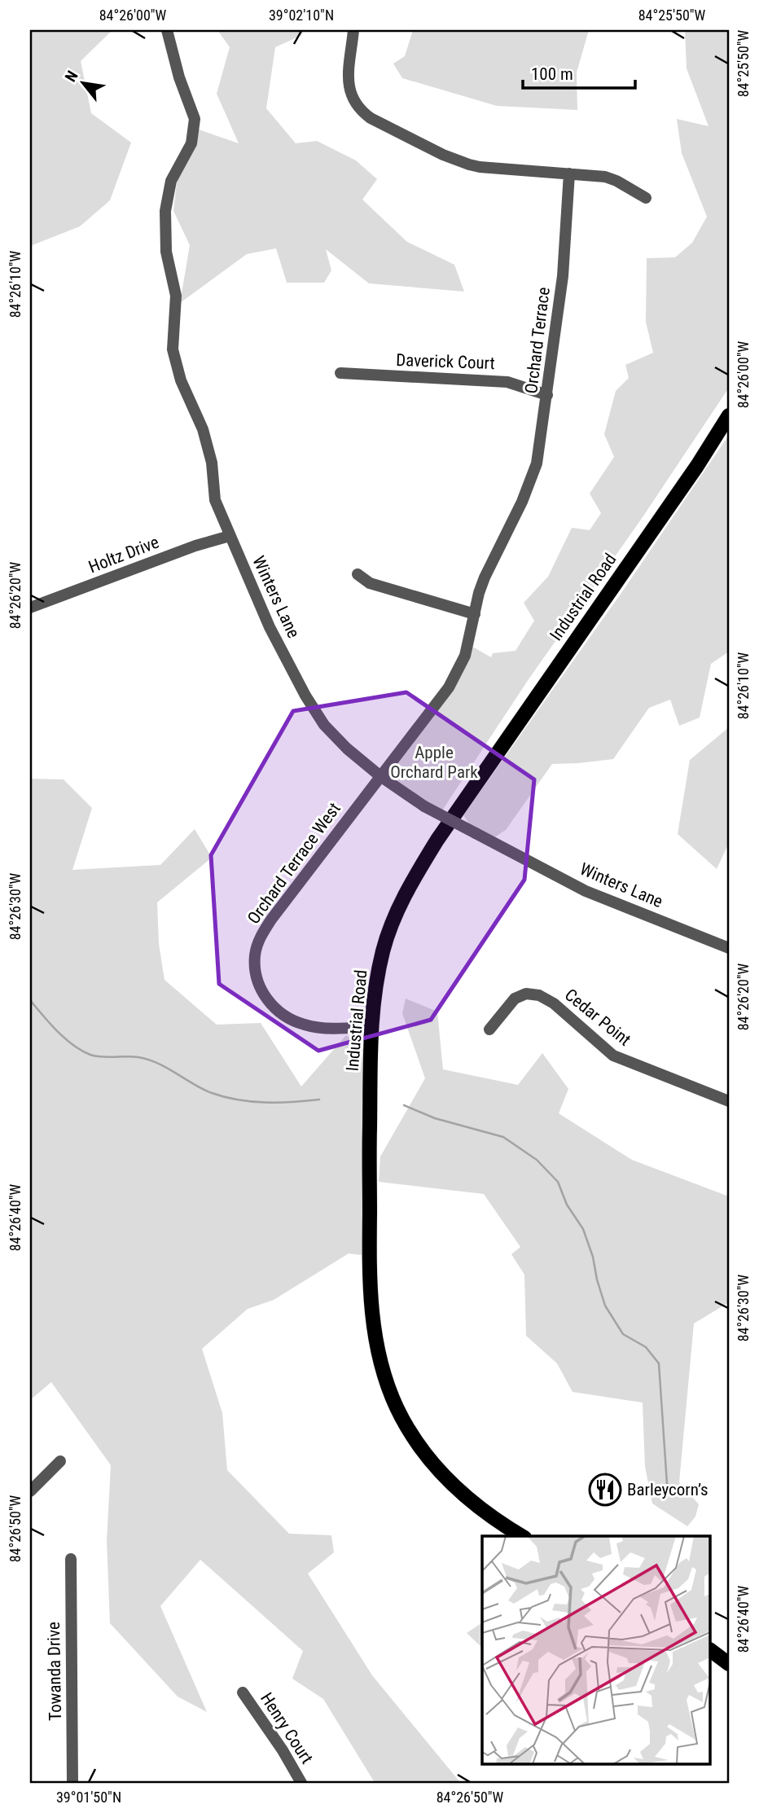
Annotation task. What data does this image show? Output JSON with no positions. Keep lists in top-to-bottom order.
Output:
{
  "streets": {
    "main road": ["Industrial Road"],
    "street": [
      "Orchard Terrace",
      "Daverick Court",
      "Holtz Drive",
      "Winters Lane",
      "Orchard Terrace West",
      "Cedar Point",
      "Towanda Drive",
      "Henry Court"
    ]
  },
  "crossings": [
    ["Orchard Terrace", "Daverick Court"],
    ["Orchard Terrace", "Winters Lane"],
    ["Orchard Terrace", "Orchard Terrace West"],
    ["Holtz Drive", "Winters Lane"],
    ["Winters Lane", "Orchard Terrace West"],
    ["Industrial Road", "Orchard Terrace West"]
  ],
  "parks": ["Apple Orchard Park"],
  "places": {
    "restaurant": ["Barleycorn’s"]
  },
  "scale_bar": "100 m",
  "north": "top left",
  "coordinates": [
    "84°26'00\"W",
    "39°02'10\"N",
    "84°25'50\"W",
    "84°26'10\"W",
    "84°26'20\"W",
    "84°26'30\"W",
    "84°26'40\"W",
    "84°26'50\"W",
    "39°01'50\"N"
  ]
}
